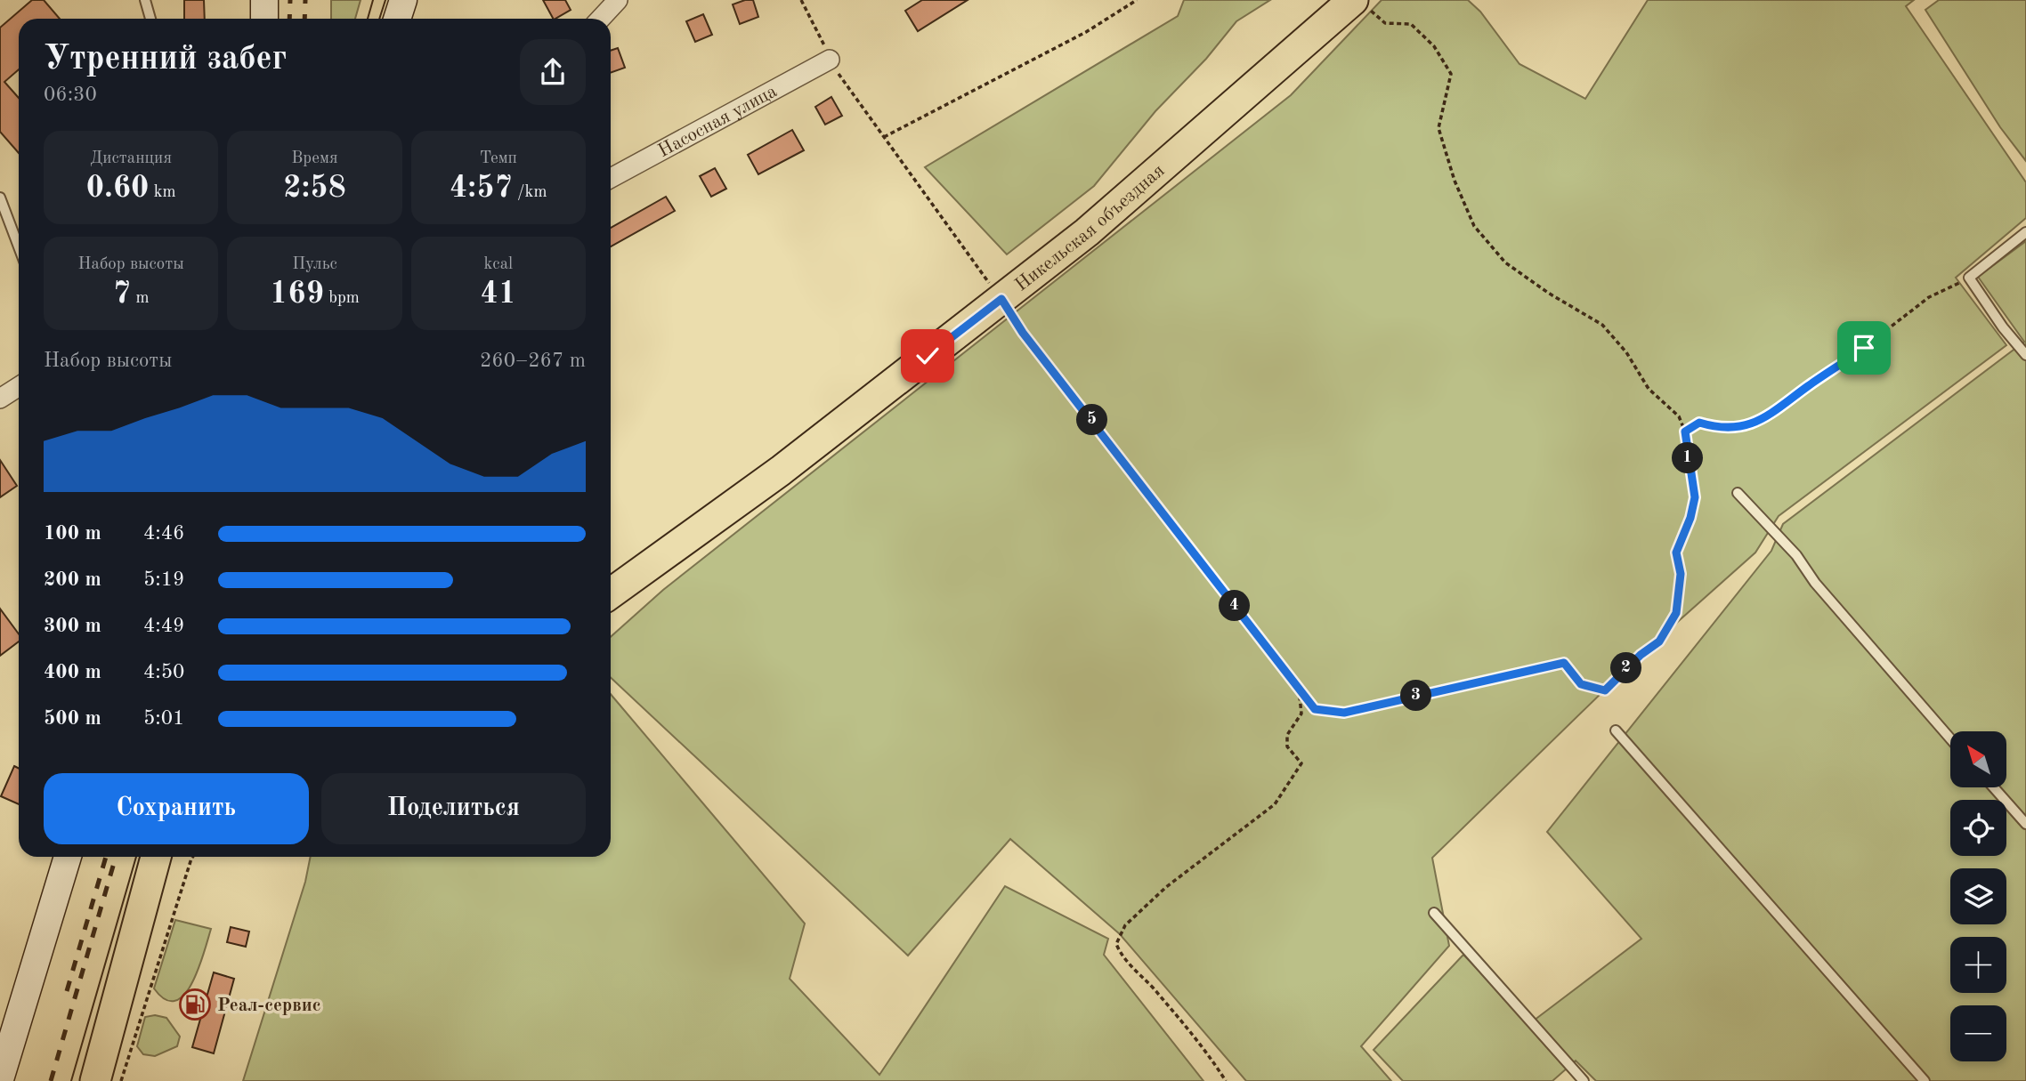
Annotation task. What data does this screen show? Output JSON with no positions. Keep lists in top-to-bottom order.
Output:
{
  "streets": {
    "main road": ["Никельская объездная"],
    "street": ["Насосная улица"]
  },
  "places": {
    "fuel station": ["Реал-сервис"]
  },
  "north": "top left",
  "page": {
    "heading": ["Утренний забег", "06:30"],
    "stats": [
      ["Дистанция", "0.60 km"],
      ["Время", "2:58"],
      ["Темп", "4:57 /km"],
      ["Набор высоты", "7 m"],
      ["Пульс", "169 bpm"],
      ["kcal", "41"]
    ],
    "chart": ["Набор высоты", "260–267 m"],
    "pins": [
      "5",
      "1",
      "4",
      "2",
      "3"
    ],
    "list": [
      {
        "name": "100 m",
        "note": "4:46"
      },
      {
        "name": "200 m",
        "note": "5:19"
      },
      {
        "name": "300 m",
        "note": "4:49"
      },
      {
        "name": "400 m",
        "note": "4:50"
      },
      {
        "name": "500 m",
        "note": "5:01"
      }
    ],
    "map_buttons": ["+", "−"],
    "buttons": ["Сохранить", "Поделиться"]
  }
}
